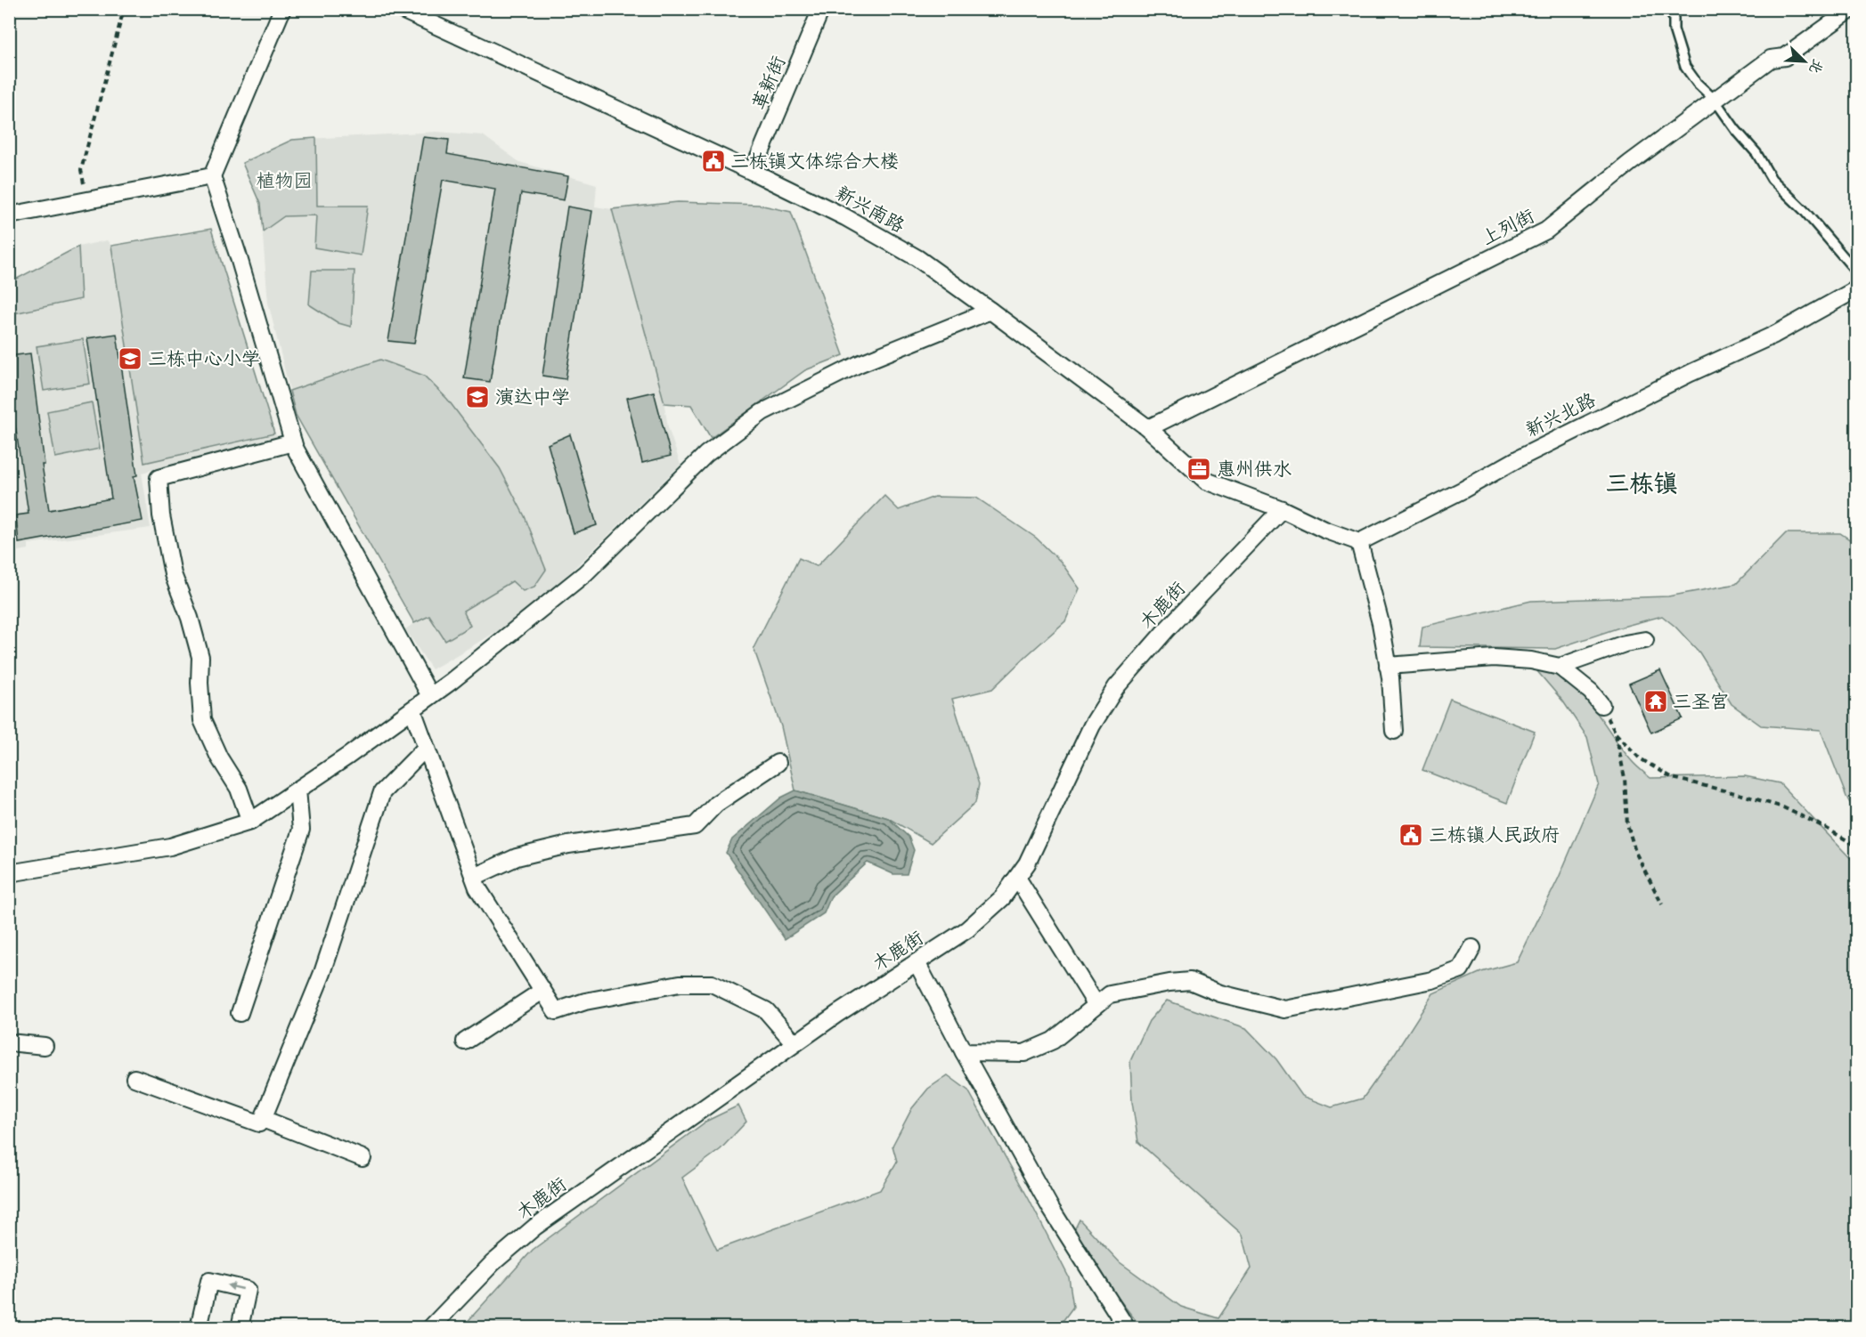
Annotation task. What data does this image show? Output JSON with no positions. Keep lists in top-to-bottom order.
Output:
{
  "streets": {
    "street": [
      "革新街",
      "新兴南路",
      "上列街",
      "新兴北路",
      "木鹿街"
    ]
  },
  "crossings": [
    ["革新街", "新兴南路"],
    ["新兴南路", "上列街"],
    ["新兴南路", "木鹿街"]
  ],
  "districts": ["三栋镇"],
  "parks": ["植物园"],
  "places": {
    "public building": ["三栋镇文体综合大楼", "三栋镇人民政府"],
    "school or university": ["三栋中心小学", "演达中学"],
    "office": ["惠州供水"],
    "temple": ["三圣宫"]
  },
  "north": "bottom right"
}
